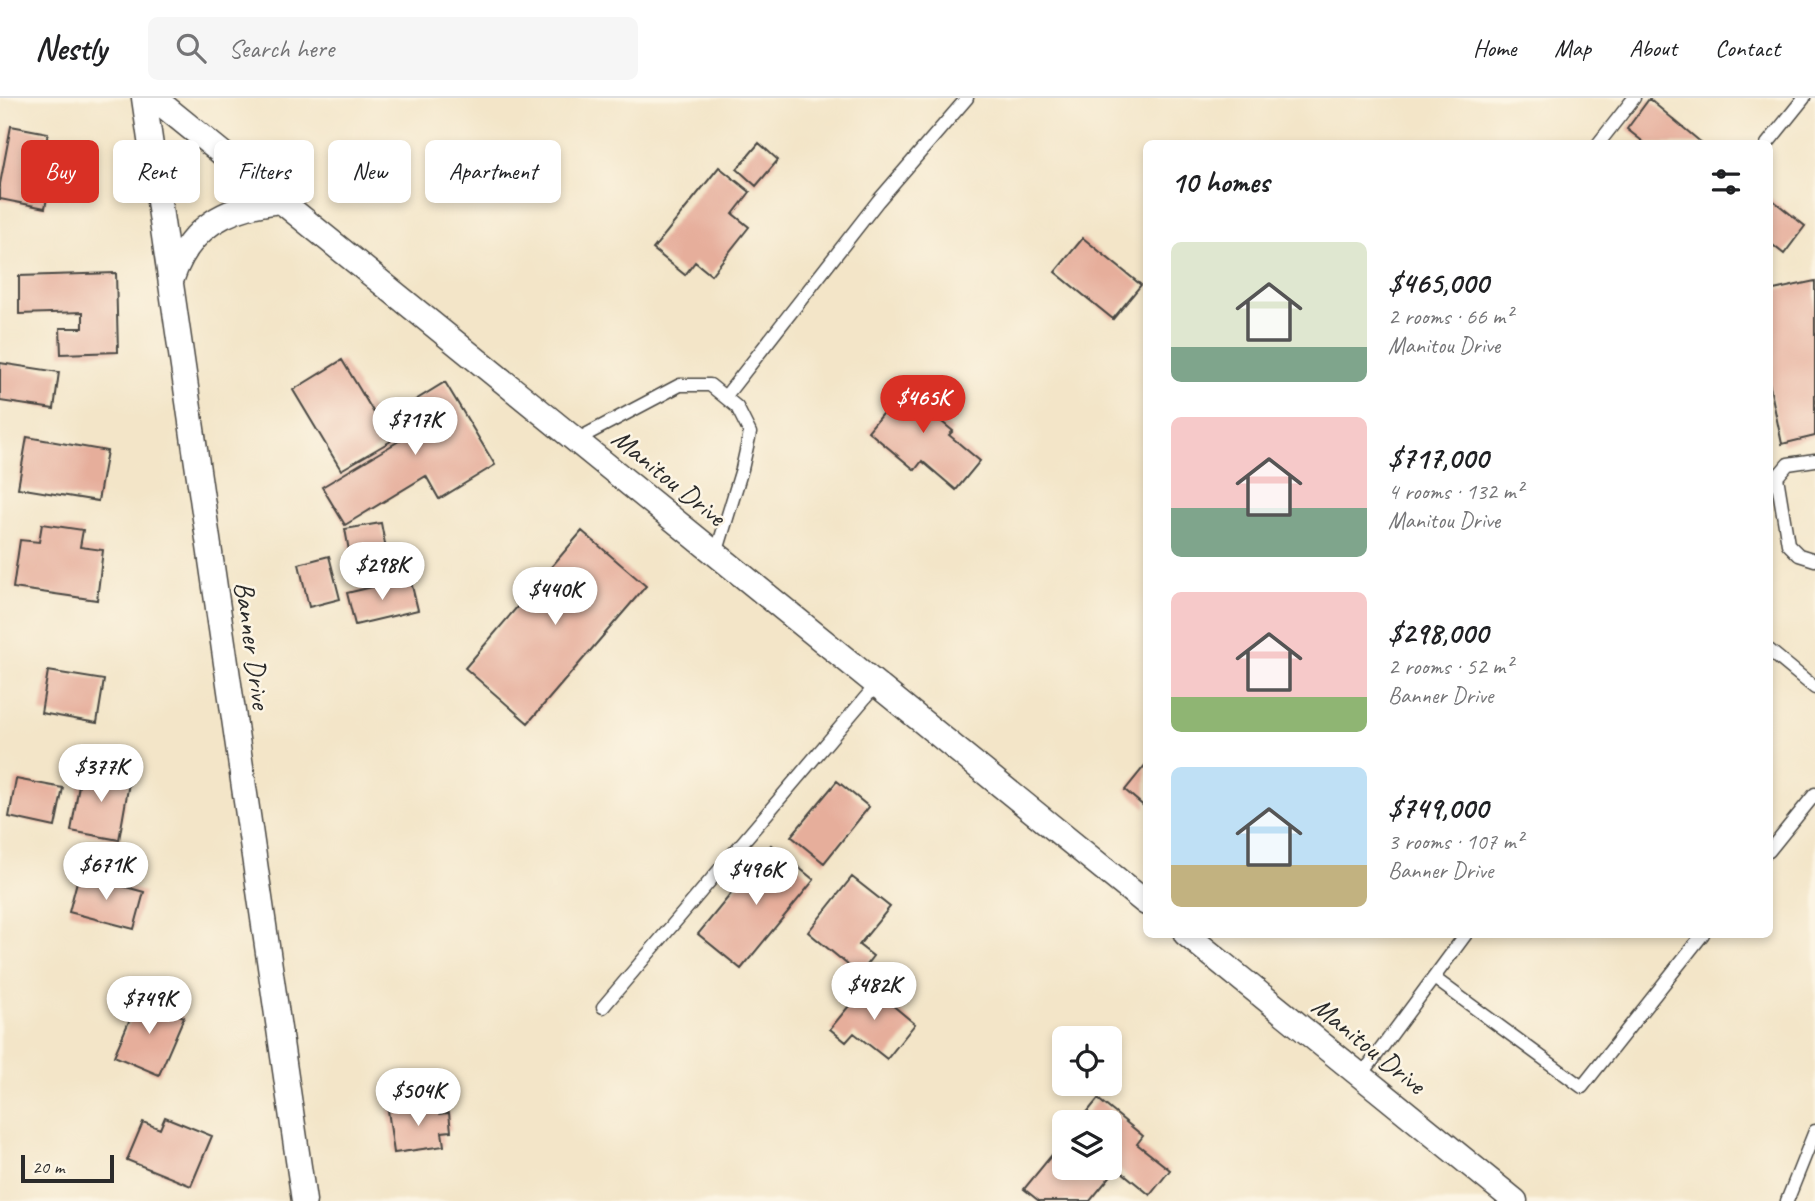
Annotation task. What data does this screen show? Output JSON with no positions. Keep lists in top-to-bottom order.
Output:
{
  "streets": {
    "street": ["Manitou Drive", "Banner Drive"]
  },
  "scale_bar": "20 m",
  "page": {
    "header": "Nestly",
    "search": "Search here",
    "nav": [
      "Home",
      "Map",
      "About",
      "Contact"
    ],
    "chip": [
      "Buy",
      "Rent",
      "Filters",
      "New",
      "Apartment"
    ],
    "heading": "10 homes",
    "list": [
      {
        "name": "$465,000",
        "note": "2 rooms · 66 m² · Manitou Drive"
      },
      {
        "name": "$717,000",
        "note": "4 rooms · 132 m² · Manitou Drive"
      },
      {
        "name": "$298,000",
        "note": "2 rooms · 52 m² · Banner Drive"
      },
      {
        "name": "$749,000",
        "note": "3 rooms · 107 m² · Banner Drive"
      }
    ],
    "price": [
      "$465K",
      "$717K",
      "$298K",
      "$440K",
      "$377K",
      "$671K",
      "$496K",
      "$482K",
      "$749K",
      "$504K"
    ],
    "scale": "20 m"
  }
}
